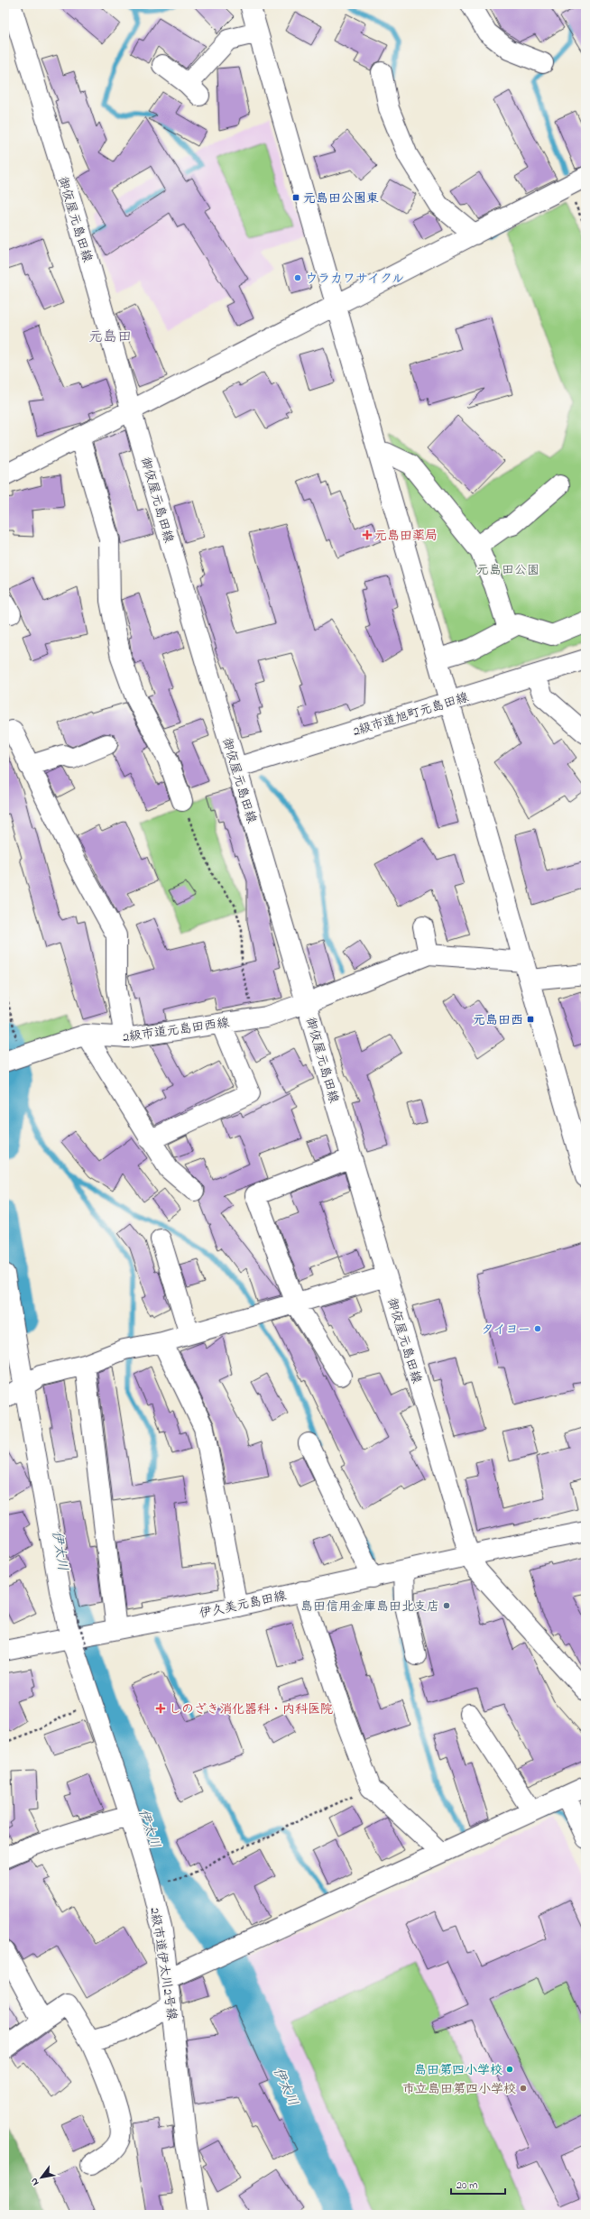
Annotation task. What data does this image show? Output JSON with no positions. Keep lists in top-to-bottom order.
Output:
{
  "streets": {
    "street": [
      "御仮屋元島田線",
      "2級市道旭町元島田線",
      "2級市道元島田西線",
      "伊久美元島田線",
      "2級市道伊太川2号線"
    ]
  },
  "crossings": [
    ["御仮屋元島田線", "2級市道旭町元島田線"],
    ["御仮屋元島田線", "2級市道元島田西線"],
    ["御仮屋元島田線", "伊久美元島田線"],
    ["伊久美元島田線", "2級市道伊太川2号線"]
  ],
  "districts": ["元島田"],
  "water": ["伊太川"],
  "parks": ["元島田公園"],
  "places": {
    "transit": ["元島田公園東", "元島田西"],
    "other": [
      "ウラカワサイクル",
      "タイヨー",
      "島田信用金庫島田北支店",
      "島田第四小学校",
      "市立島田第四小学校"
    ],
    "health": ["元島田薬局", "しのざき消化器科・内科医院"]
  },
  "scale_bar": "20 m",
  "north": "bottom left"
}
